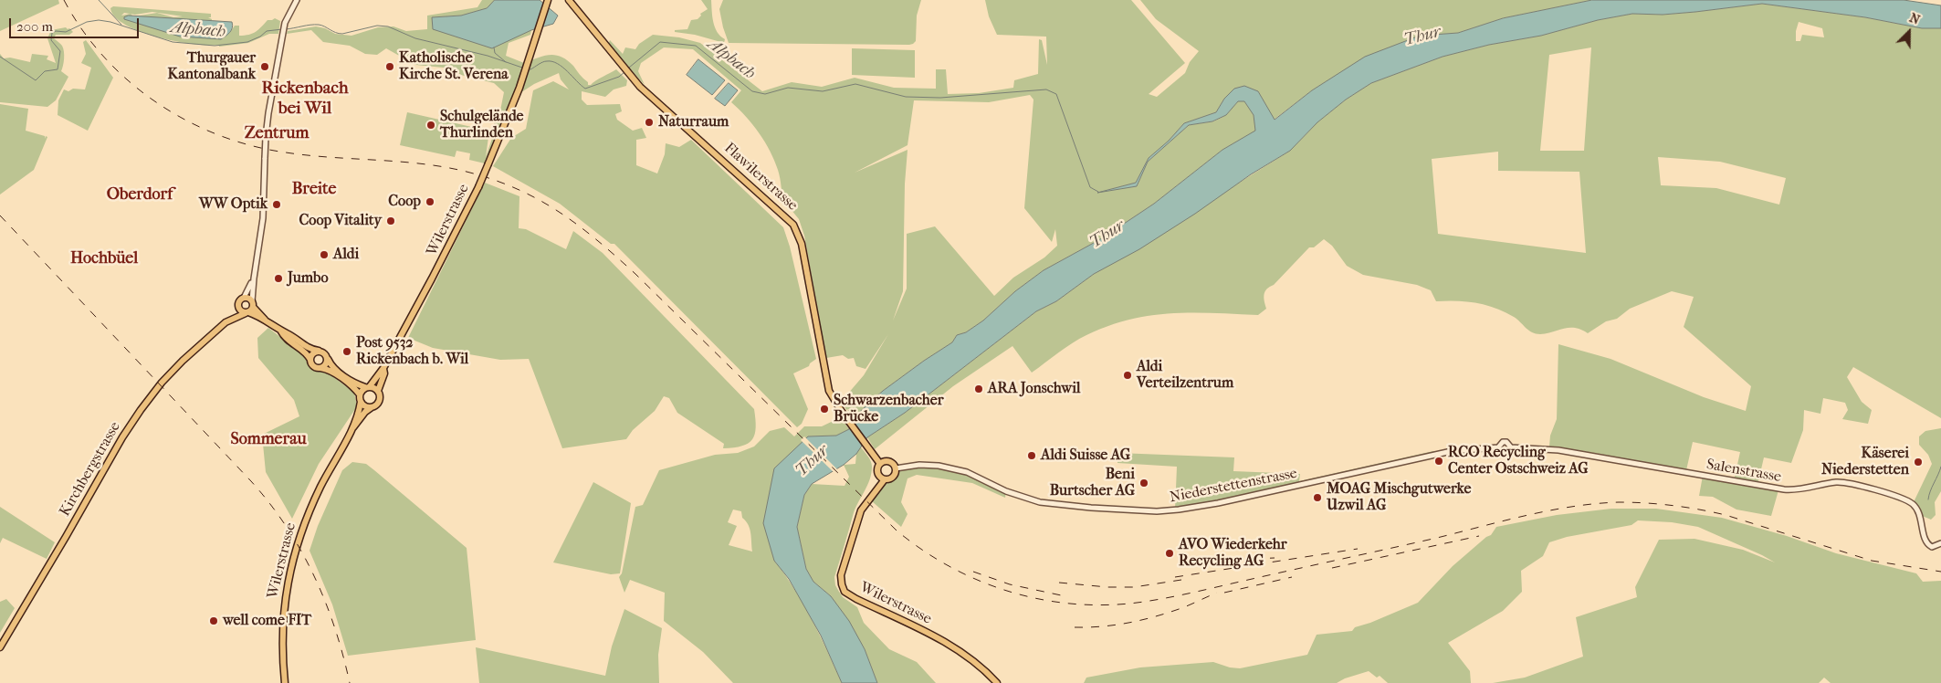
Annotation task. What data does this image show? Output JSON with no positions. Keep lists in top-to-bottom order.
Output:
{
  "streets": {
    "main road": ["Flawilerstrasse", "Wilerstrasse", "Kirchbergstrasse"],
    "street": ["Salenstrasse", "Niederstettenstrasse"]
  },
  "crossings": [
    ["Flawilerstrasse", "Wilerstrasse"],
    ["Flawilerstrasse", "Niederstettenstrasse"],
    ["Wilerstrasse", "Niederstettenstrasse"],
    ["Salenstrasse", "Niederstettenstrasse"]
  ],
  "districts": [
    "Rickenbach bei Wil",
    "Zentrum",
    "Breite",
    "Oberdorf",
    "Hochbüel",
    "Sommerau"
  ],
  "water": ["Alpbach", "Thur"],
  "places": [
    "Thurgauer Kantonalbank",
    "Katholische Kirche St. Verena",
    "Naturraum",
    "Schulgelände Thurlinden",
    "Coop",
    "WW Optik",
    "Coop Vitality",
    "Aldi",
    "Jumbo",
    "Post 9532 Rickenbach b. Wil",
    "Aldi Verteilzentrum",
    "ARA Jonschwil",
    "Schwarzenbacher Brücke",
    "Aldi Suisse AG",
    "RCO Recycling Center Ostschweiz AG",
    "Käserei Niederstetten",
    "Beni Burtscher AG",
    "MOAG Mischgutwerke Uzwil AG",
    "AVO Wiederkehr Recycling AG",
    "well come FIT"
  ],
  "scale_bar": "200 m",
  "north": "top right"
}
